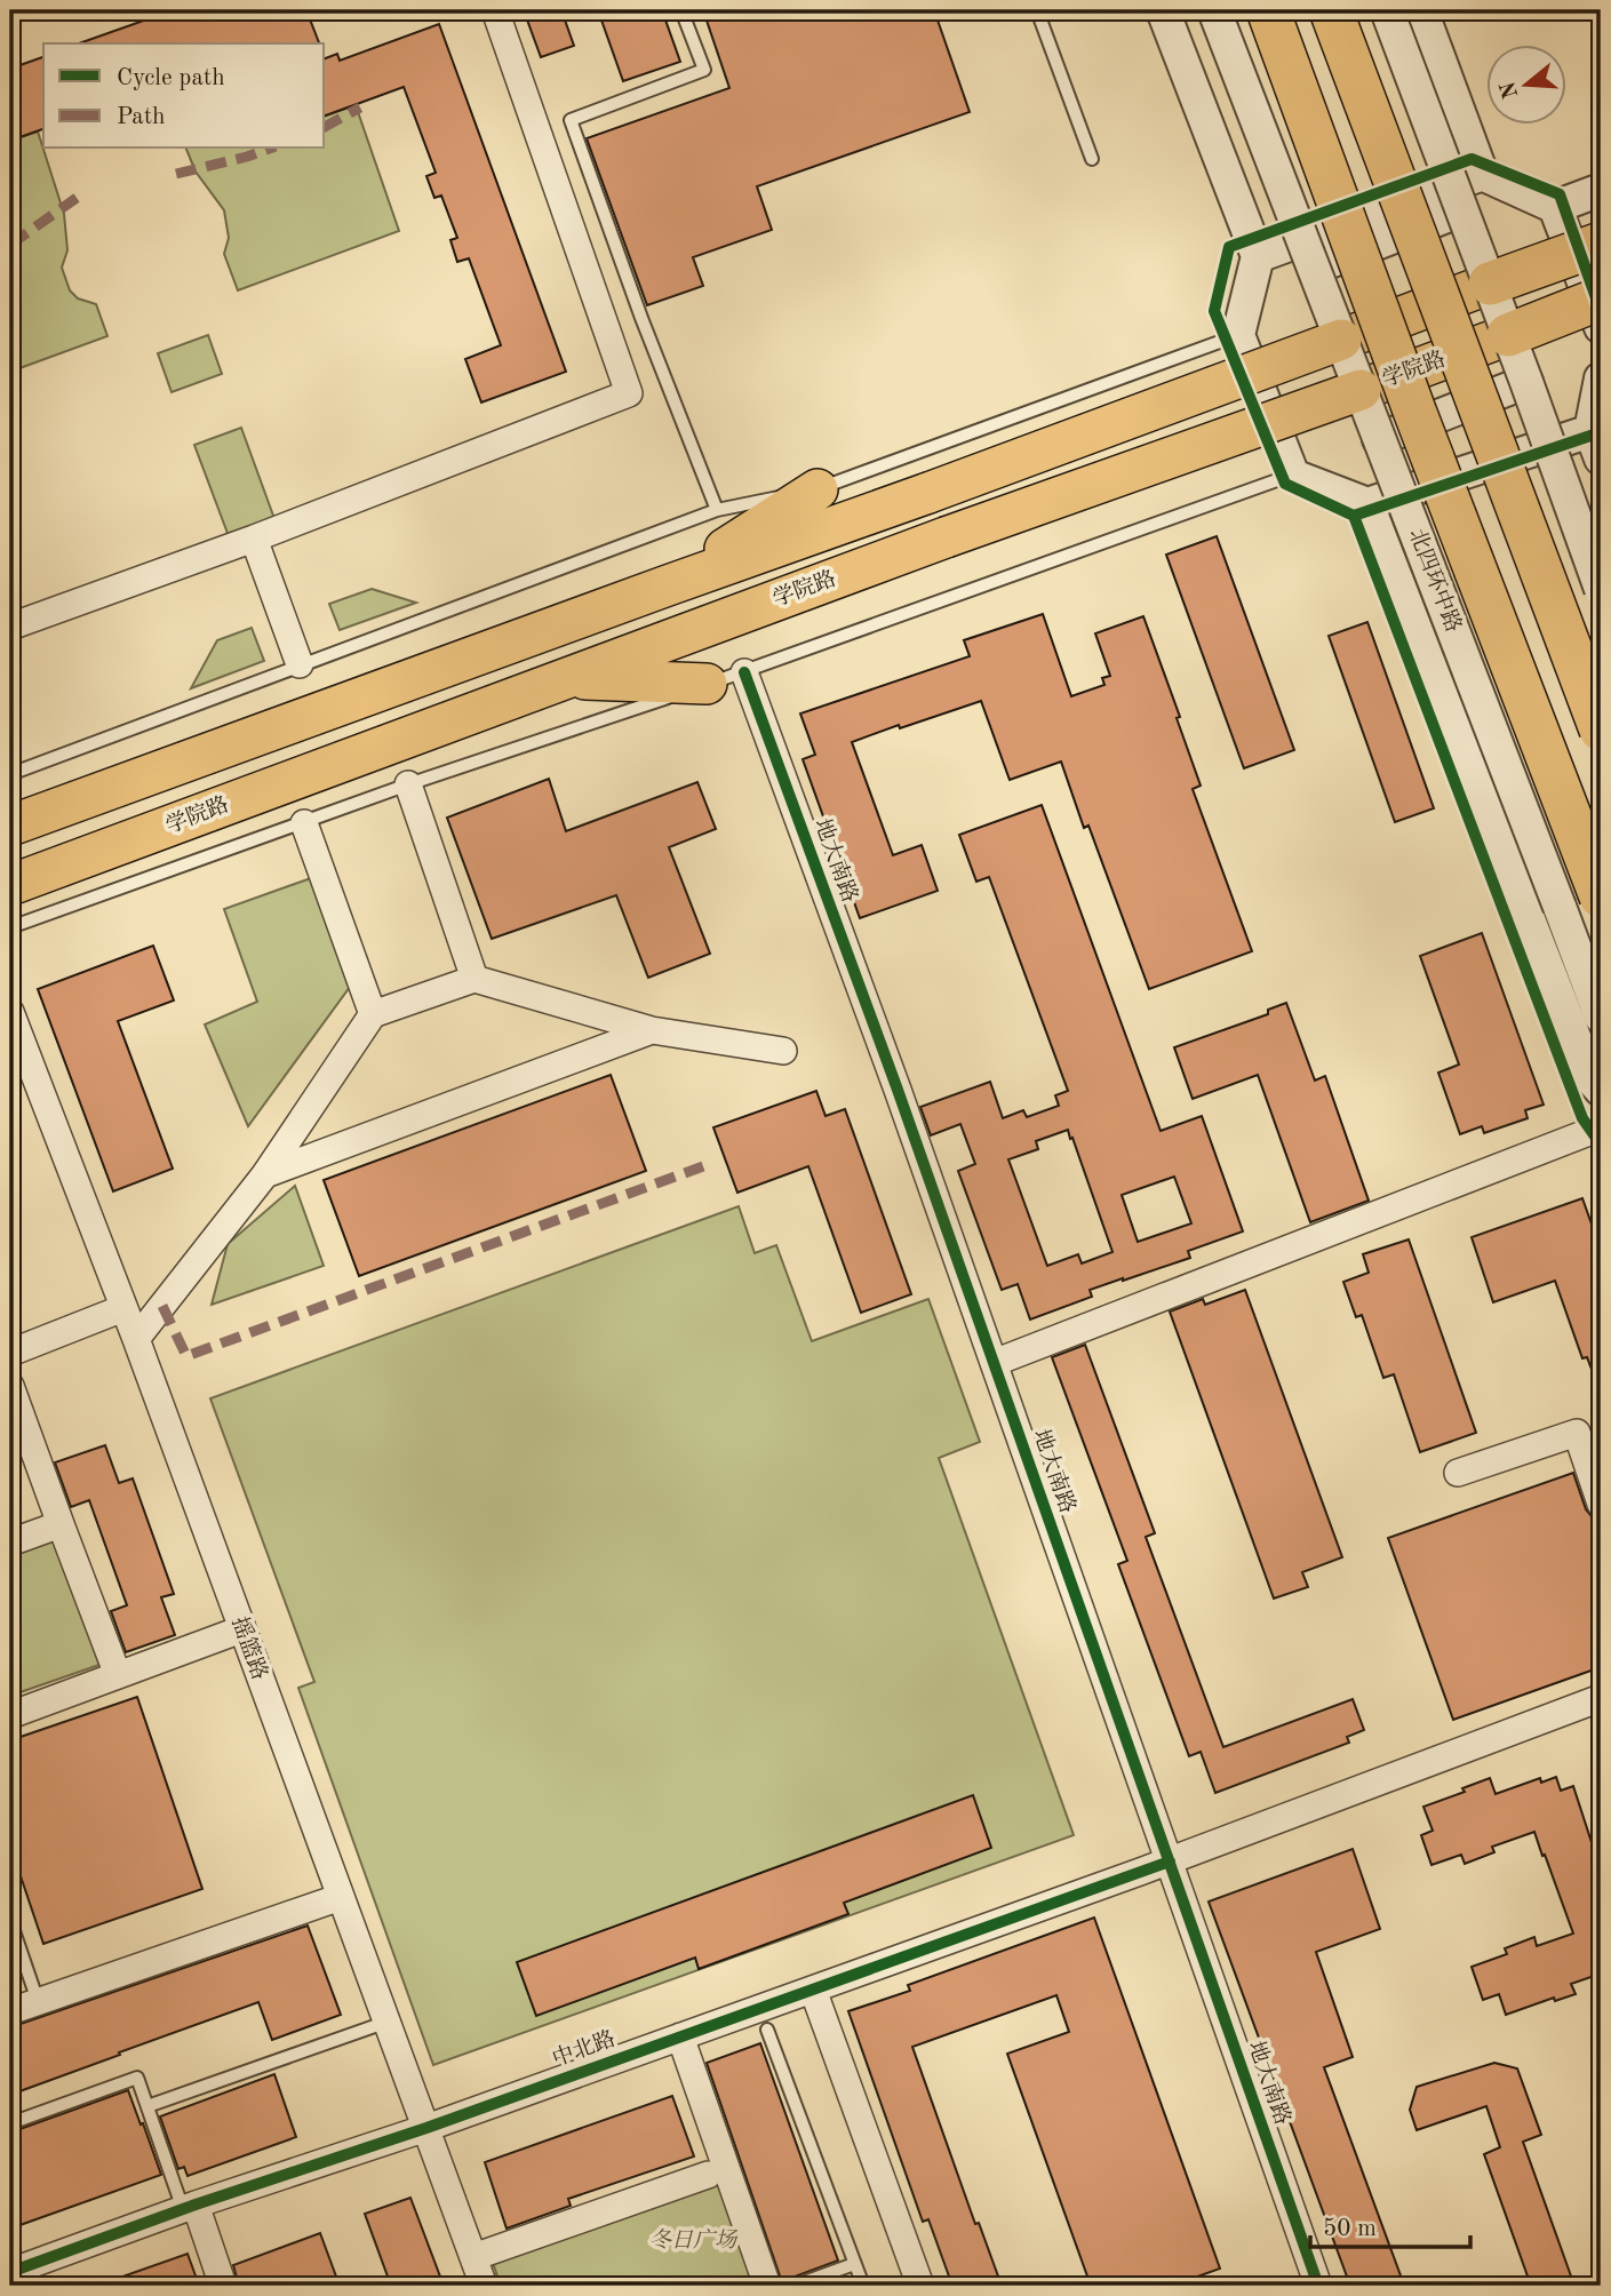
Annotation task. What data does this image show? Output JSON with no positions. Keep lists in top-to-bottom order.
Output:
{
  "streets": {
    "highway": ["学院路", "北四环中路"],
    "street": ["地大南路", "摇篮路", "中北路"]
  },
  "crossings": [
    ["学院路", "北四环中路"],
    ["学院路", "地大南路"],
    ["地大南路", "中北路"],
    ["摇篮路", "中北路"]
  ],
  "parks": ["冬日广场"],
  "legend": ["Cycle path", "Path"],
  "scale_bar": "50 m",
  "north": "left"
}
